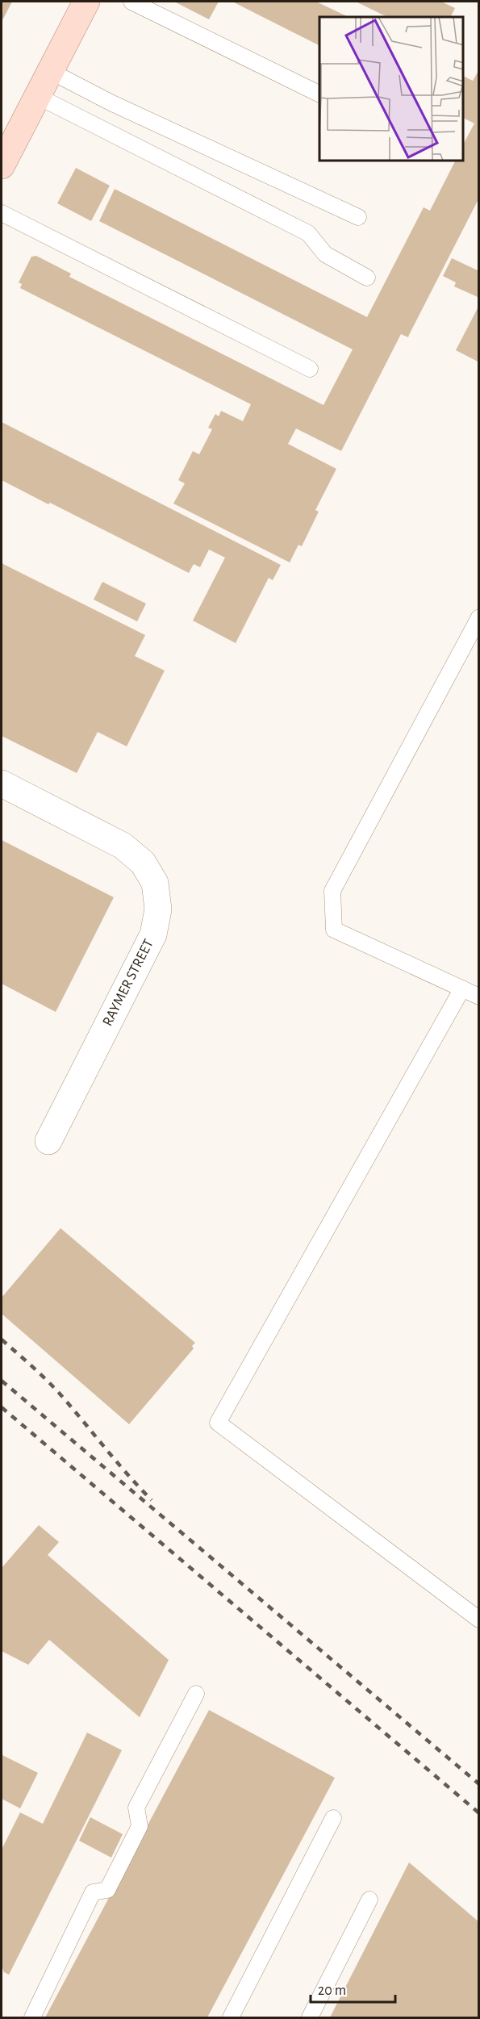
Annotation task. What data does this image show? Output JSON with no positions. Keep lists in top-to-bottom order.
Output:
{
  "streets": {
    "street": ["RAYMER STREET"]
  },
  "scale_bar": "20 m"
}
